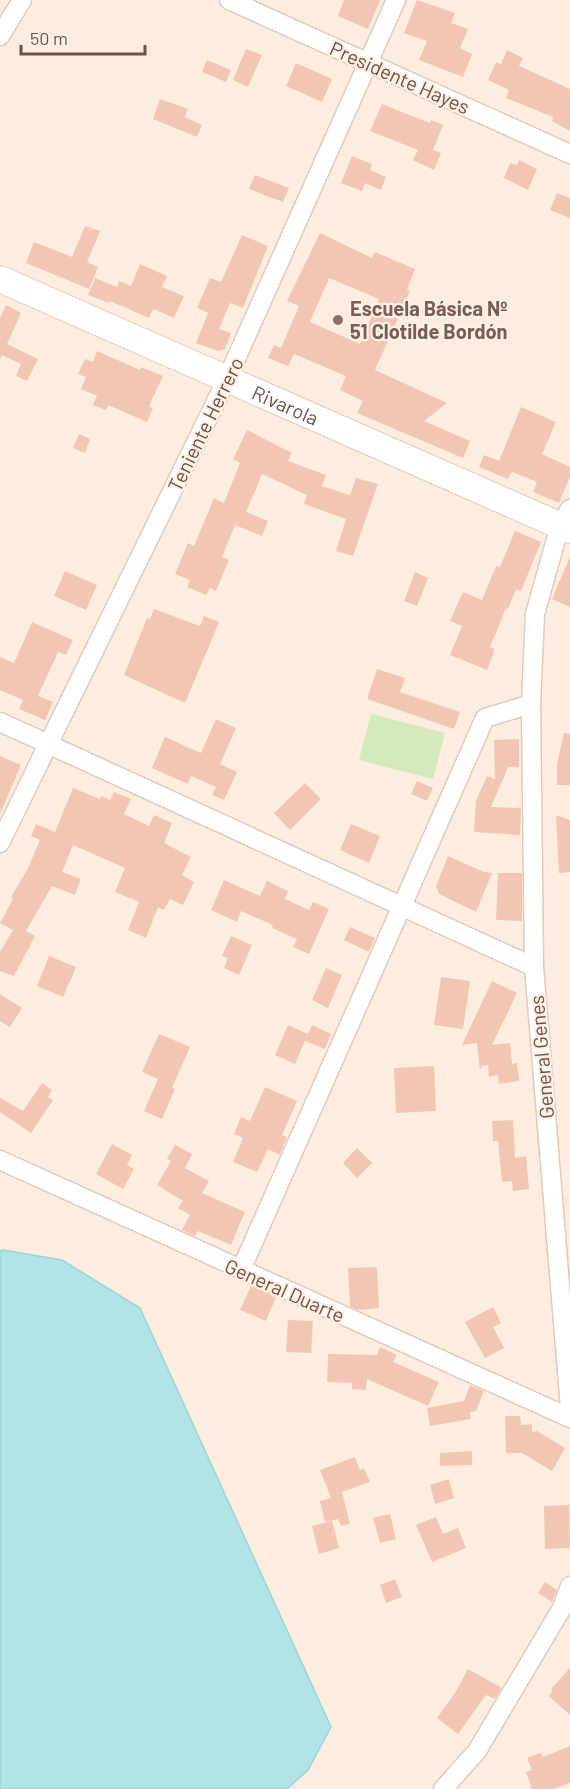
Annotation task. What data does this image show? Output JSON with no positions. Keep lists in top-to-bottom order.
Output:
{
  "streets": {
    "street": [
      "Presidente Hayes",
      "Rivarola",
      "Teniente Herrero",
      "General Genes",
      "General Duarte"
    ]
  },
  "crossings": [
    ["Presidente Hayes", "Teniente Herrero"],
    ["Rivarola", "Teniente Herrero"],
    ["Rivarola", "General Genes"]
  ],
  "places": ["Escuela Básica Nº 51 Clotilde Bordón"],
  "scale_bar": "50 m"
}
